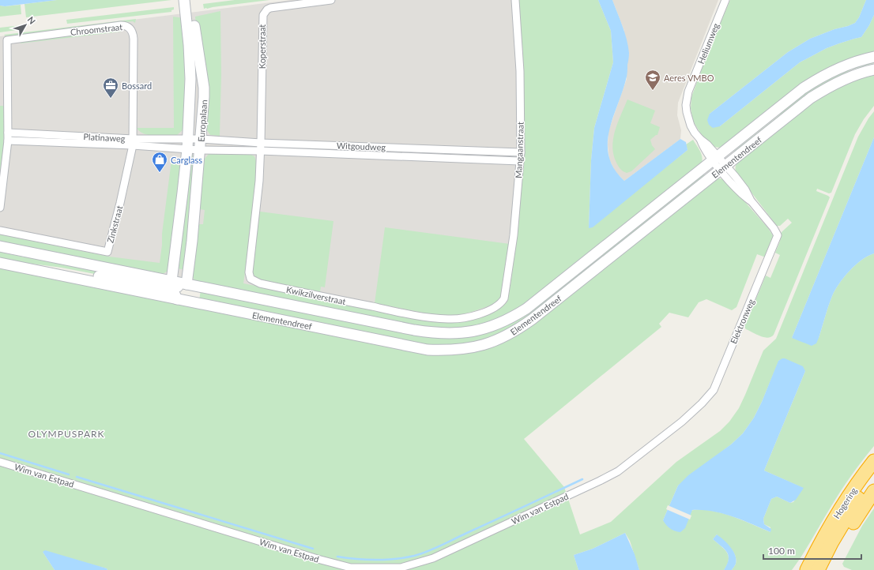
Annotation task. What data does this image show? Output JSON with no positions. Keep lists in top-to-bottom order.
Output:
{
  "streets": {
    "highway": ["Hogering"],
    "main road": ["Europalaan", "Elementendreef"],
    "street": [
      "Chroomstraat",
      "Heliumweg",
      "Koperstraat",
      "Platinaweg",
      "Witgoudweg",
      "Mangaanstraat",
      "Zinkstraat",
      "Kwikzilverstraat",
      "Elektronweg",
      "Wim van Estpad"
    ]
  },
  "crossings": [
    ["Chroomstraat", "Platinaweg"],
    ["Chroomstraat", "Zinkstraat"],
    ["Heliumweg", "Elementendreef"],
    ["Heliumweg", "Elektronweg"],
    ["Koperstraat", "Witgoudweg"],
    ["Koperstraat", "Kwikzilverstraat"],
    ["Europalaan", "Platinaweg"],
    ["Europalaan", "Witgoudweg"],
    ["Europalaan", "Elementendreef"],
    ["Platinaweg", "Witgoudweg"],
    ["Platinaweg", "Zinkstraat"],
    ["Witgoudweg", "Mangaanstraat"],
    ["Witgoudweg", "Kwikzilverstraat"],
    ["Mangaanstraat", "Kwikzilverstraat"],
    ["Elementendreef", "Elektronweg"],
    ["Elektronweg", "Wim van Estpad"]
  ],
  "districts": ["OLYMPUSPARK"],
  "places": {
    "school or university": ["Aeres VMBO"],
    "office": ["Bossard"],
    "shop": ["Carglass"]
  },
  "scale_bar": "100 m",
  "north": "top right"
}
